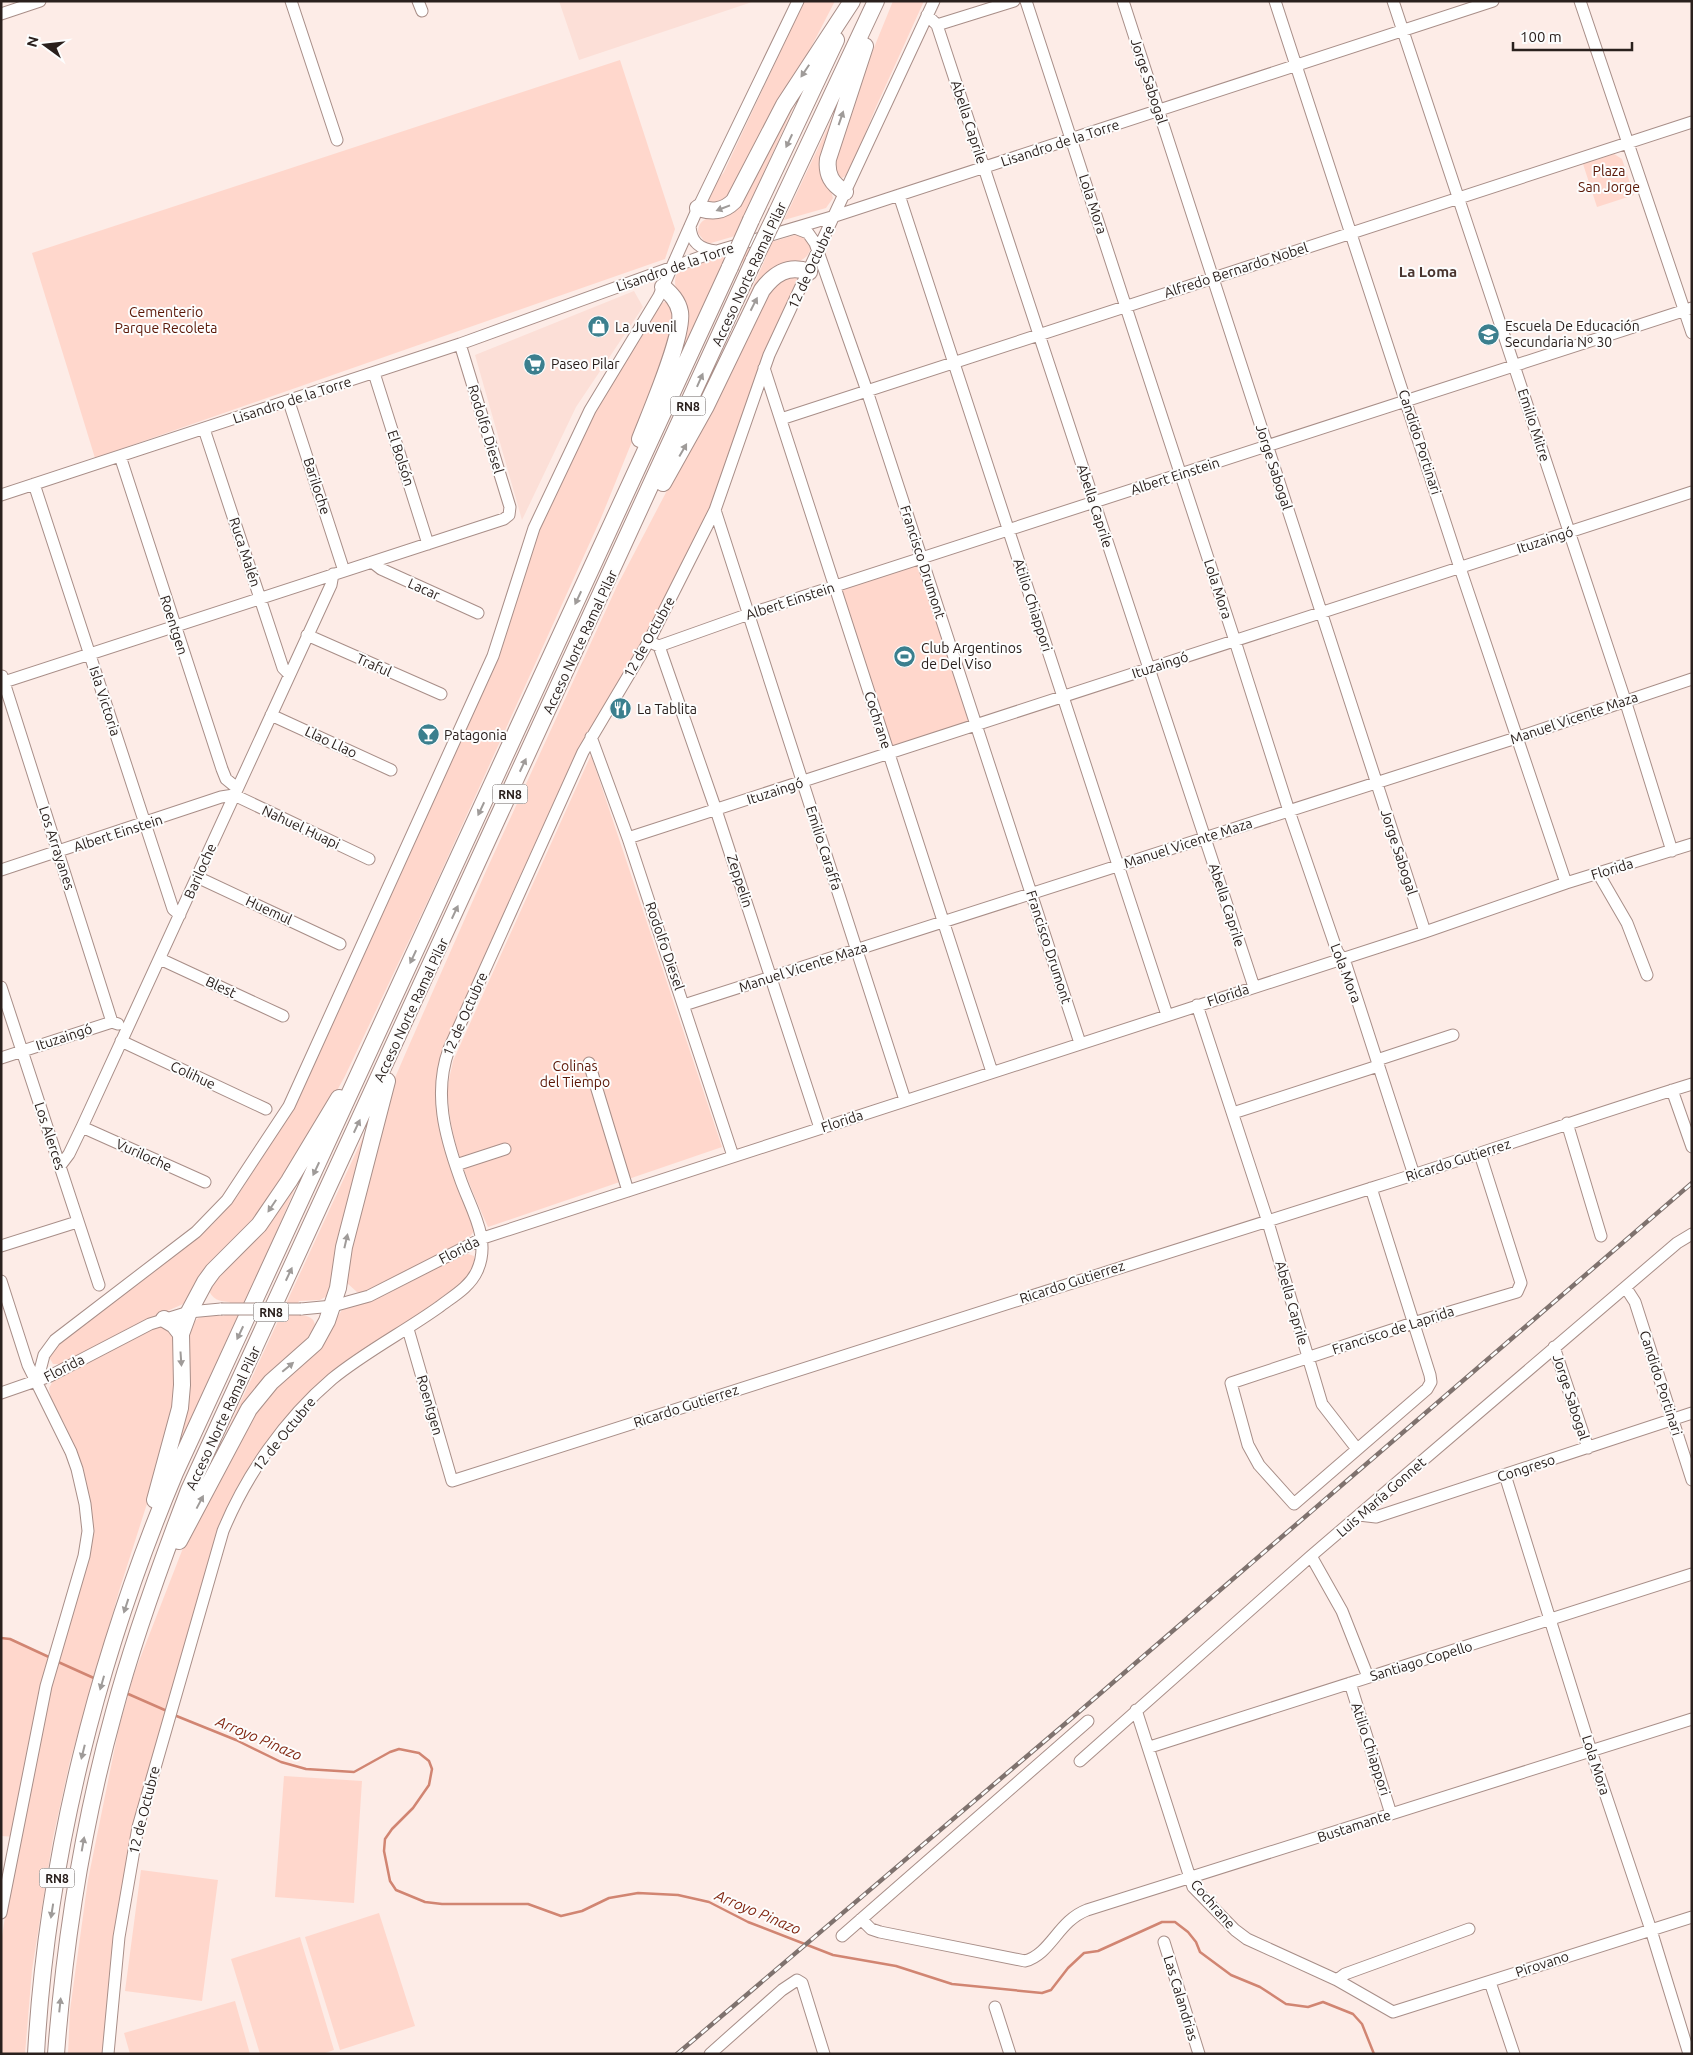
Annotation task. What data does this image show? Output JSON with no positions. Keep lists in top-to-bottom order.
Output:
{
  "streets": {
    "highway": ["Acceso Norte Ramal Pilar", "RN8"],
    "street": [
      "Jorge Sabogal",
      "Abella Caprile",
      "Lisandro de la Torre",
      "Lola Mora",
      "12 de Octubre",
      "Alfredo Bernardo Nobel",
      "Emilio Mitre",
      "Rodolfo Diesel",
      "Candido Portinari",
      "El Bolsón",
      "Albert Einstein",
      "Bariloche",
      "Ituzaingó",
      "Ruca Malén",
      "Francisco Drumont",
      "Lacar",
      "Atilio Chiappori",
      "Roentgen",
      "Traful",
      "Isla Victoria",
      "Manuel Vicente Maza",
      "Cochrane",
      "Llao Llao",
      "Nahuel Huapi",
      "Los Arrayanes",
      "Emilio Caraffa",
      "Florida",
      "Zeppelin",
      "Huemul",
      "Blest",
      "Colihue",
      "Los Alerces",
      "Vuriloche",
      "Ricardo Gutierrez",
      "Francisco de Laprida",
      "Congreso",
      "Luis María Gonnet",
      "Santiago Copello",
      "Bustamante",
      "Pirovano",
      "Las Calandrias"
    ]
  },
  "crossings": [
    ["Jorge Sabogal", "Lisandro de la Torre"],
    ["Jorge Sabogal", "Alfredo Bernardo Nobel"],
    ["Jorge Sabogal", "Albert Einstein"],
    ["Jorge Sabogal", "Ituzaingó"],
    ["Jorge Sabogal", "Manuel Vicente Maza"],
    ["Jorge Sabogal", "Florida"],
    ["Jorge Sabogal", "Congreso"],
    ["Jorge Sabogal", "Luis María Gonnet"],
    ["Abella Caprile", "Lisandro de la Torre"],
    ["Abella Caprile", "Alfredo Bernardo Nobel"],
    ["Abella Caprile", "Albert Einstein"],
    ["Abella Caprile", "Ituzaingó"],
    ["Abella Caprile", "Manuel Vicente Maza"],
    ["Abella Caprile", "Florida"],
    ["Abella Caprile", "Ricardo Gutierrez"],
    ["Abella Caprile", "Francisco de Laprida"],
    ["Lisandro de la Torre", "Lola Mora"],
    ["Lisandro de la Torre", "12 de Octubre"],
    ["Lisandro de la Torre", "Emilio Mitre"],
    ["Lisandro de la Torre", "Rodolfo Diesel"],
    ["Lisandro de la Torre", "Candido Portinari"],
    ["Lisandro de la Torre", "El Bolsón"],
    ["Lisandro de la Torre", "Bariloche"],
    ["Lisandro de la Torre", "Ruca Malén"],
    ["Lisandro de la Torre", "Francisco Drumont"],
    ["Lisandro de la Torre", "Atilio Chiappori"],
    ["Lisandro de la Torre", "Roentgen"],
    ["Lisandro de la Torre", "Isla Victoria"],
    ["Lola Mora", "Alfredo Bernardo Nobel"],
    ["Lola Mora", "Albert Einstein"],
    ["Lola Mora", "Ituzaingó"],
    ["Lola Mora", "Manuel Vicente Maza"],
    ["Lola Mora", "Florida"],
    ["Lola Mora", "Ricardo Gutierrez"],
    ["Lola Mora", "Congreso"],
    ["Lola Mora", "Santiago Copello"],
    ["Lola Mora", "Bustamante"],
    ["Lola Mora", "Pirovano"],
    ["12 de Octubre", "Rodolfo Diesel"],
    ["12 de Octubre", "Albert Einstein"],
    ["12 de Octubre", "Francisco Drumont"],
    ["12 de Octubre", "Roentgen"],
    ["12 de Octubre", "Cochrane"],
    ["12 de Octubre", "Emilio Caraffa"],
    ["12 de Octubre", "Florida"],
    ["12 de Octubre", "Zeppelin"],
    ["Alfredo Bernardo Nobel", "Emilio Mitre"],
    ["Alfredo Bernardo Nobel", "Candido Portinari"],
    ["Alfredo Bernardo Nobel", "Francisco Drumont"],
    ["Alfredo Bernardo Nobel", "Atilio Chiappori"],
    ["Alfredo Bernardo Nobel", "Cochrane"],
    ["Emilio Mitre", "Albert Einstein"],
    ["Emilio Mitre", "Ituzaingó"],
    ["Emilio Mitre", "Manuel Vicente Maza"],
    ["Emilio Mitre", "Florida"],
    ["Rodolfo Diesel", "El Bolsón"],
    ["Rodolfo Diesel", "Ituzaingó"],
    ["Rodolfo Diesel", "Manuel Vicente Maza"],
    ["Rodolfo Diesel", "Florida"],
    ["Candido Portinari", "Albert Einstein"],
    ["Candido Portinari", "Ituzaingó"],
    ["Candido Portinari", "Manuel Vicente Maza"],
    ["Candido Portinari", "Florida"],
    ["Candido Portinari", "Congreso"],
    ["Candido Portinari", "Luis María Gonnet"],
    ["Albert Einstein", "Bariloche"],
    ["Albert Einstein", "Francisco Drumont"],
    ["Albert Einstein", "Atilio Chiappori"],
    ["Albert Einstein", "Roentgen"],
    ["Albert Einstein", "Isla Victoria"],
    ["Albert Einstein", "Cochrane"],
    ["Albert Einstein", "Nahuel Huapi"],
    ["Albert Einstein", "Los Arrayanes"],
    ["Albert Einstein", "Emilio Caraffa"],
    ["Albert Einstein", "Zeppelin"],
    ["Bariloche", "Ruca Malén"],
    ["Bariloche", "Roentgen"],
    ["Bariloche", "Traful"],
    ["Bariloche", "Isla Victoria"],
    ["Bariloche", "Llao Llao"],
    ["Bariloche", "Nahuel Huapi"],
    ["Bariloche", "Huemul"],
    ["Bariloche", "Blest"],
    ["Bariloche", "Colihue"],
    ["Bariloche", "Los Alerces"],
    ["Bariloche", "Vuriloche"],
    ["Ituzaingó", "Francisco Drumont"],
    ["Ituzaingó", "Atilio Chiappori"],
    ["Ituzaingó", "Cochrane"],
    ["Ituzaingó", "Los Arrayanes"],
    ["Ituzaingó", "Emilio Caraffa"],
    ["Ituzaingó", "Zeppelin"],
    ["Ituzaingó", "Los Alerces"],
    ["Francisco Drumont", "Manuel Vicente Maza"],
    ["Francisco Drumont", "Florida"],
    ["Atilio Chiappori", "Manuel Vicente Maza"],
    ["Atilio Chiappori", "Florida"],
    ["Atilio Chiappori", "Santiago Copello"],
    ["Atilio Chiappori", "Bustamante"],
    ["Roentgen", "Nahuel Huapi"],
    ["Roentgen", "Ricardo Gutierrez"],
    ["Manuel Vicente Maza", "Cochrane"],
    ["Manuel Vicente Maza", "Emilio Caraffa"],
    ["Manuel Vicente Maza", "Zeppelin"],
    ["Cochrane", "Florida"],
    ["Cochrane", "Luis María Gonnet"],
    ["Cochrane", "Santiago Copello"],
    ["Cochrane", "Bustamante"],
    ["Cochrane", "Pirovano"],
    ["Emilio Caraffa", "Florida"],
    ["Florida", "Zeppelin"],
    ["Ricardo Gutierrez", "Francisco de Laprida"],
    ["Congreso", "Luis María Gonnet"]
  ],
  "districts": ["La Loma"],
  "water": ["Arroyo Pinazo"],
  "parks": ["Plaza San Jorge", "Cementerio Parque Recoleta", "Colinas del Tiempo"],
  "places": {
    "shop": ["La Juvenil"],
    "school or university": ["Escuela De Educación Secundaria Nº 30"],
    "supermarket": ["Paseo Pilar"],
    "sports": ["Club Argentinos de Del Viso"],
    "restaurant": ["La Tablita"],
    "bar": ["Patagonia"]
  },
  "scale_bar": "100 m",
  "north": "left"
}
